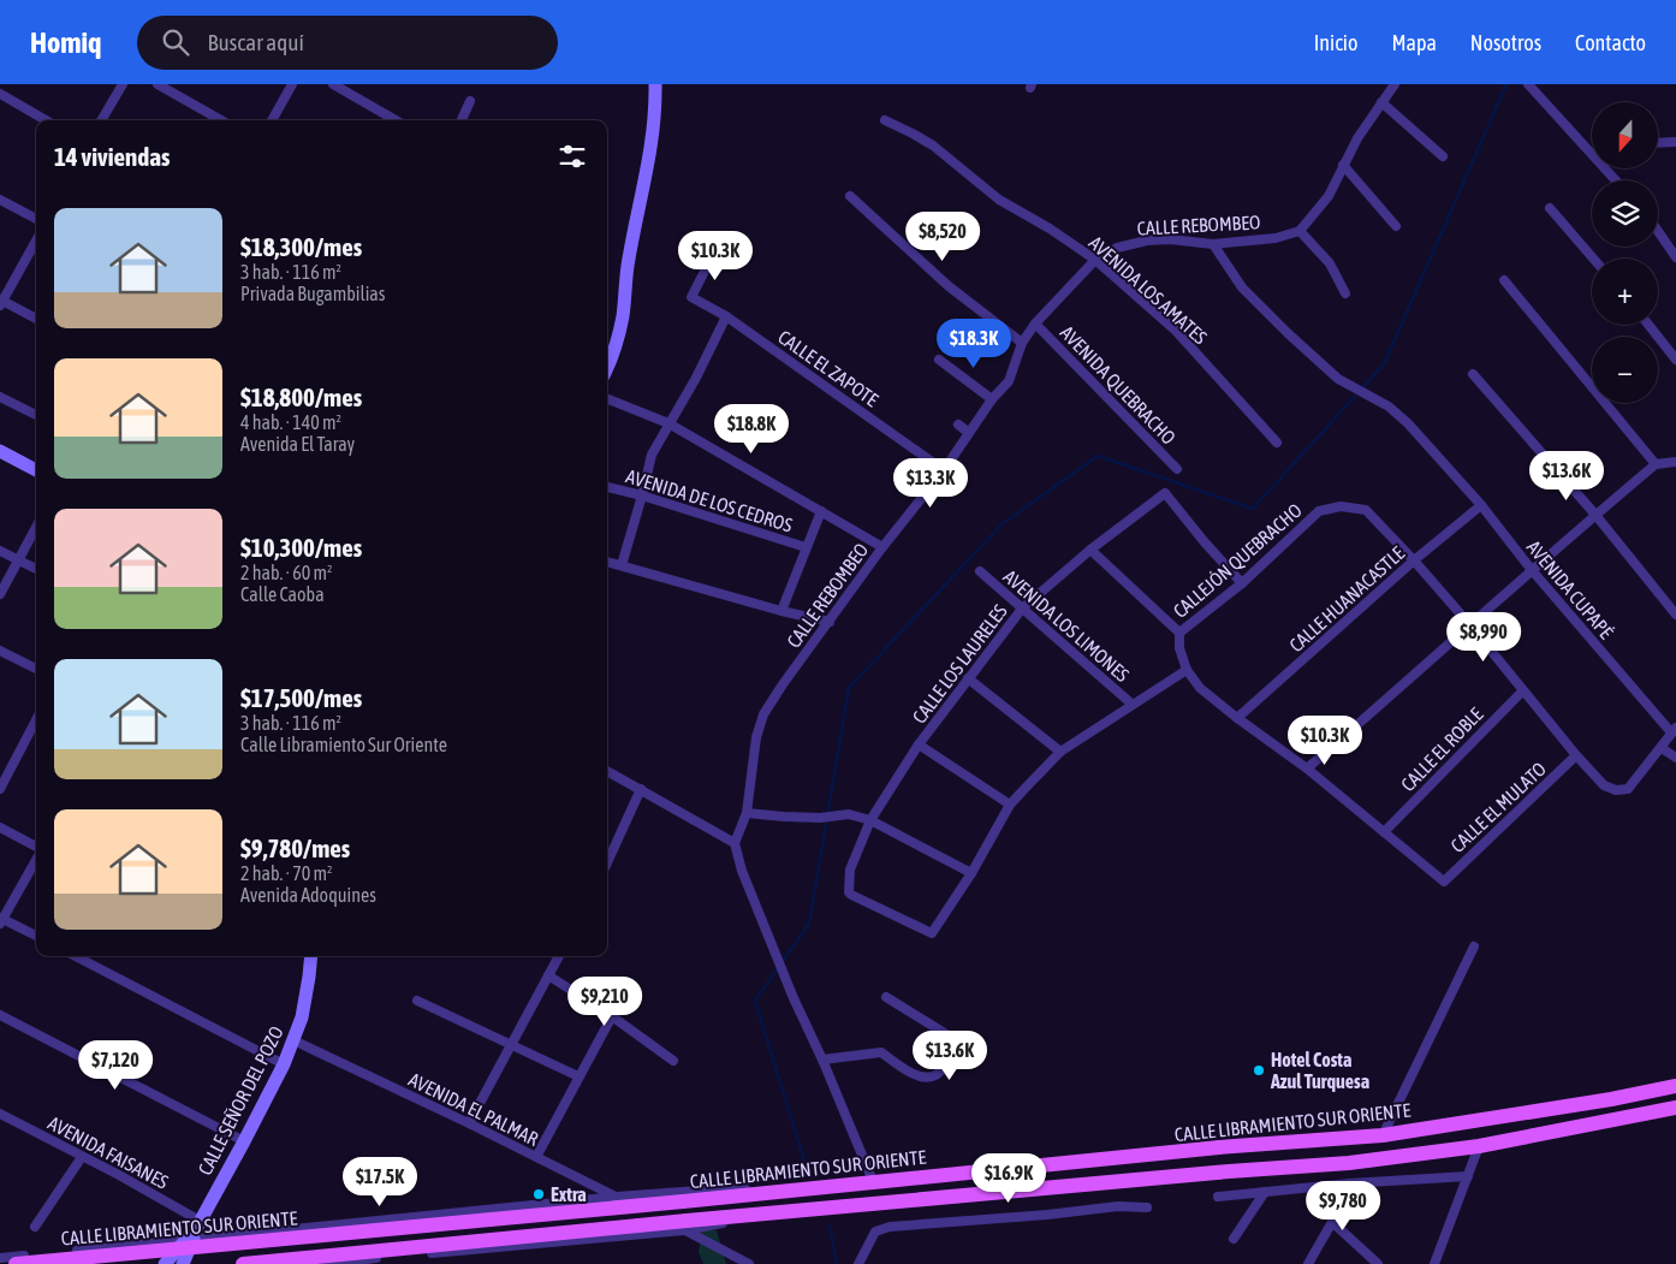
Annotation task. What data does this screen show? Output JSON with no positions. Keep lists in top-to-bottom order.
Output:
{
  "streets": {
    "main road": ["CALLE LIBRAMIENTO SUR ORIENTE"],
    "street": [
      "CALLE REBOMBEO",
      "AVENIDA LOS AMATES",
      "CALLE EL ZAPOTE",
      "AVENIDA QUEBRACHO",
      "AVENIDA DE LOS CEDROS",
      "CALLEJÓN QUEBRACHO",
      "AVENIDA CUPAPÉ",
      "CALLE HUANACASTLE",
      "AVENIDA LOS LIMONES",
      "CALLE LOS LAURELES",
      "CALLE EL ROBLE",
      "CALLE EL MULATO",
      "CALLE SEÑOR DEL POZO",
      "AVENIDA EL PALMAR",
      "AVENIDA FAISANES"
    ]
  },
  "crossings": [
    ["CALLE REBOMBEO", "AVENIDA LOS AMATES"],
    ["CALLE REBOMBEO", "CALLE EL ZAPOTE"],
    ["CALLE REBOMBEO", "AVENIDA QUEBRACHO"],
    ["CALLE REBOMBEO", "AVENIDA CUPAPÉ"],
    ["CALLEJÓN QUEBRACHO", "CALLE HUANACASTLE"],
    ["CALLEJÓN QUEBRACHO", "CALLE LOS LAURELES"],
    ["AVENIDA CUPAPÉ", "CALLE HUANACASTLE"],
    ["AVENIDA LOS LIMONES", "CALLE LOS LAURELES"],
    ["CALLE EL ROBLE", "CALLE EL MULATO"],
    ["CALLE SEÑOR DEL POZO", "AVENIDA EL PALMAR"],
    ["CALLE SEÑOR DEL POZO", "AVENIDA FAISANES"]
  ],
  "places": ["Hotel Costa Azul Turquesa", "Extra"],
  "north": "bottom",
  "page": {
    "header": "Homiq",
    "search": "Buscar aquí",
    "nav": [
      "Inicio",
      "Mapa",
      "Nosotros",
      "Contacto"
    ],
    "map_buttons": ["+", "−"],
    "heading": "14 viviendas",
    "list": [
      {
        "name": "$18,300/mes",
        "note": "3 hab. · 116 m² · Privada Bugambilias"
      },
      {
        "name": "$18,800/mes",
        "note": "4 hab. · 140 m² · Avenida El Taray"
      },
      {
        "name": "$10,300/mes",
        "note": "2 hab. · 60 m² · Calle Caoba"
      },
      {
        "name": "$17,500/mes",
        "note": "3 hab. · 116 m² · Calle Libramiento Sur Oriente"
      },
      {
        "name": "$9,780/mes",
        "note": "2 hab. · 70 m² · Avenida Adoquines"
      }
    ],
    "price": [
      "$8,520",
      "$10.3K",
      "$18.3K",
      "$18.8K",
      "$13.6K",
      "$13.3K",
      "$8,990",
      "$10.3K",
      "$9,210",
      "$13.6K",
      "$7,120",
      "$16.9K",
      "$17.5K",
      "$9,780"
    ]
  }
}
